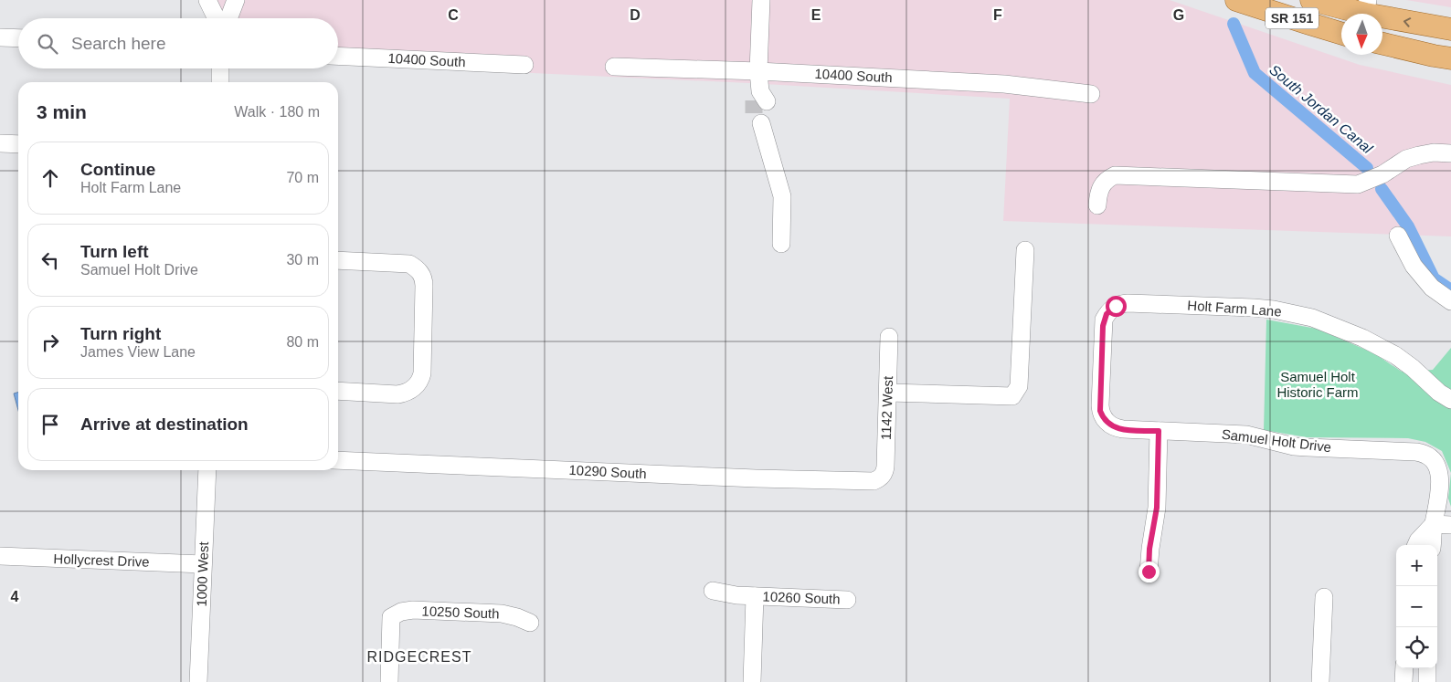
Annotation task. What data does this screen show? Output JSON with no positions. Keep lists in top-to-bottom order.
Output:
{
  "streets": {
    "main road": ["SR 151"],
    "street": [
      "10400 South",
      "Holt Farm Lane",
      "1142 West",
      "Samuel Holt Drive",
      "10290 South",
      "Hollycrest Drive",
      "1000 West",
      "10260 South",
      "10250 South"
    ]
  },
  "crossings": [
    ["Holt Farm Lane", "Samuel Holt Drive"],
    ["1142 West", "10290 South"],
    ["Hollycrest Drive", "1000 West"]
  ],
  "districts": ["RIDGECREST"],
  "water": ["South Jordan Canal"],
  "parks": ["Samuel Holt Historic Farm"],
  "north": "bottom",
  "page": {
    "search": "Search here",
    "heading": ["3 min", "Walk · 180 m"],
    "list": [
      ["Continue", "Holt Farm Lane", "70 m"],
      ["Turn left", "Samuel Holt Drive", "30 m"],
      ["Turn right", "James View Lane", "80 m"],
      "Arrive at destination"
    ],
    "map_buttons": ["+", "−"]
  },
  "grid": {
    "columns": [
      "C",
      "D",
      "E",
      "F",
      "G"
    ],
    "rows": ["4"]
  }
}
